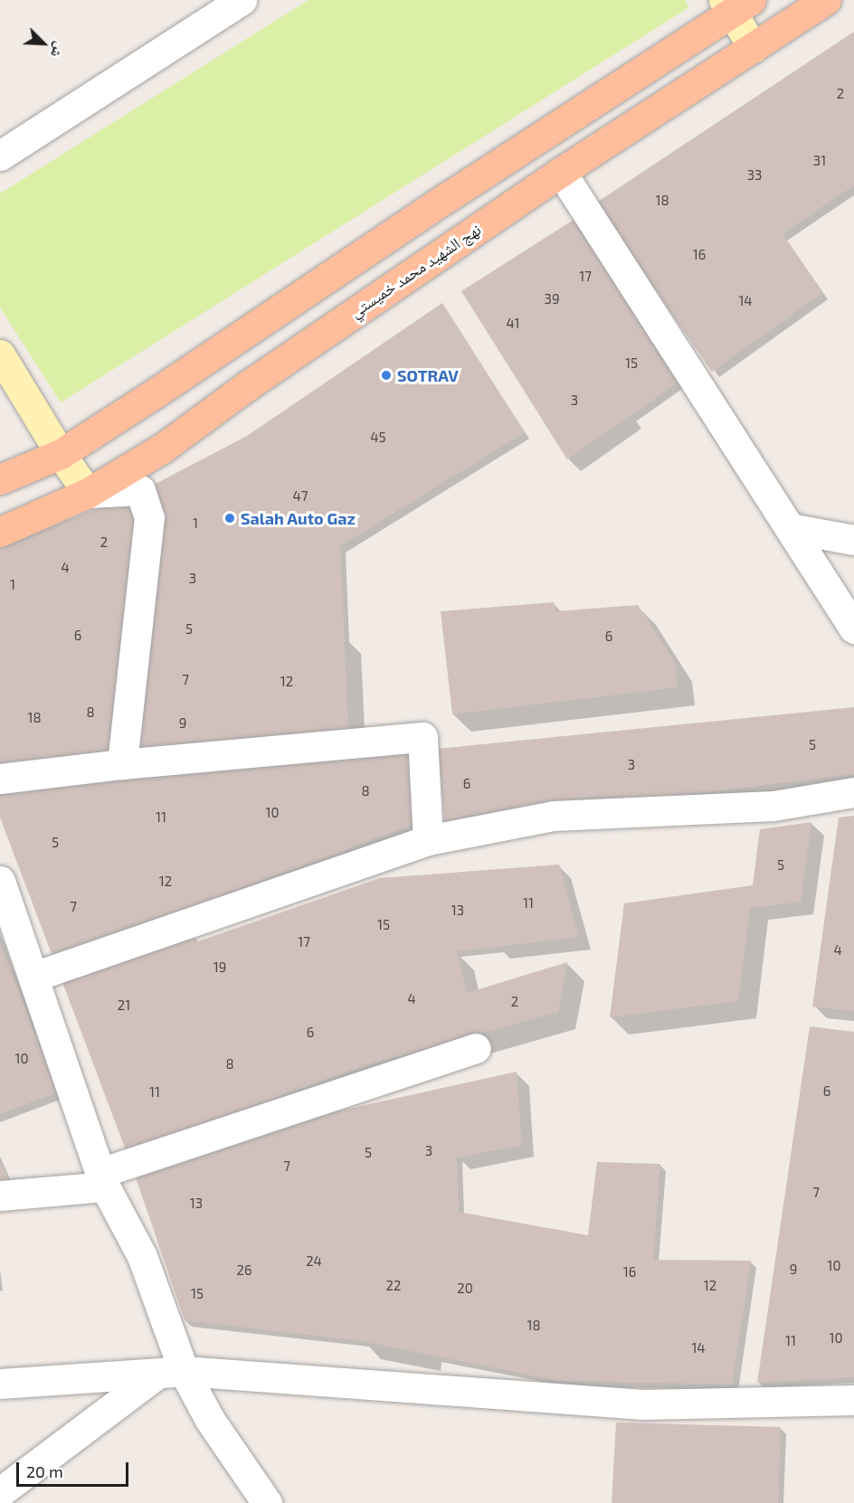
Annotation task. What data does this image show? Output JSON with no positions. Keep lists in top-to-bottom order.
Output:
{
  "streets": {
    "main road": ["نهج الشهيد محمد خميستي"]
  },
  "places": ["SOTRAV", "Salah Auto Gaz"],
  "house_numbers": [
    "2",
    "31",
    "33",
    "18",
    "16",
    "17",
    "39",
    "14",
    "41",
    "15",
    "3",
    "45",
    "47",
    "1",
    "2",
    "4",
    "3",
    "1",
    "5",
    "6",
    "6",
    "7",
    "12",
    "8",
    "18",
    "9",
    "5",
    "3",
    "6",
    "8",
    "10",
    "11",
    "5",
    "5",
    "12",
    "11",
    "7",
    "13",
    "15",
    "17",
    "4",
    "19",
    "4",
    "2",
    "21",
    "6",
    "10",
    "8",
    "6",
    "11",
    "3",
    "5",
    "7",
    "7",
    "13",
    "24",
    "10",
    "9",
    "26",
    "16",
    "22",
    "12",
    "20",
    "15",
    "18",
    "10",
    "11",
    "14"
  ],
  "scale_bar": "20 m",
  "north": "bottom right"
}
